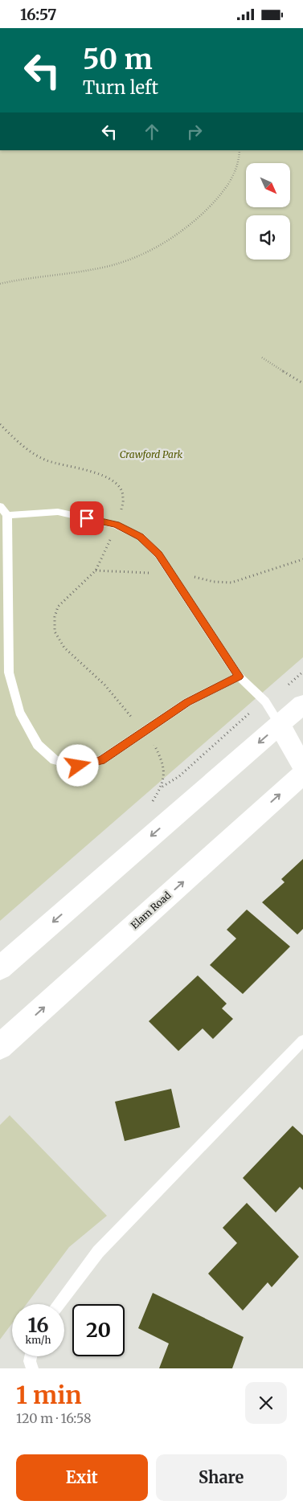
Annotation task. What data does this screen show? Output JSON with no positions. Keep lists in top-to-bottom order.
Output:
{
  "streets": {
    "main road": ["Elam Road"]
  },
  "parks": ["Crawford Park"],
  "north": "bottom right",
  "page": {
    "status": "16:57",
    "turn": ["50 m", "Turn left"],
    "speed": "16 km/h",
    "limit": "20",
    "heading": ["1 min", "120 m · 16:58"],
    "buttons": ["Exit", "Share"]
  }
}
